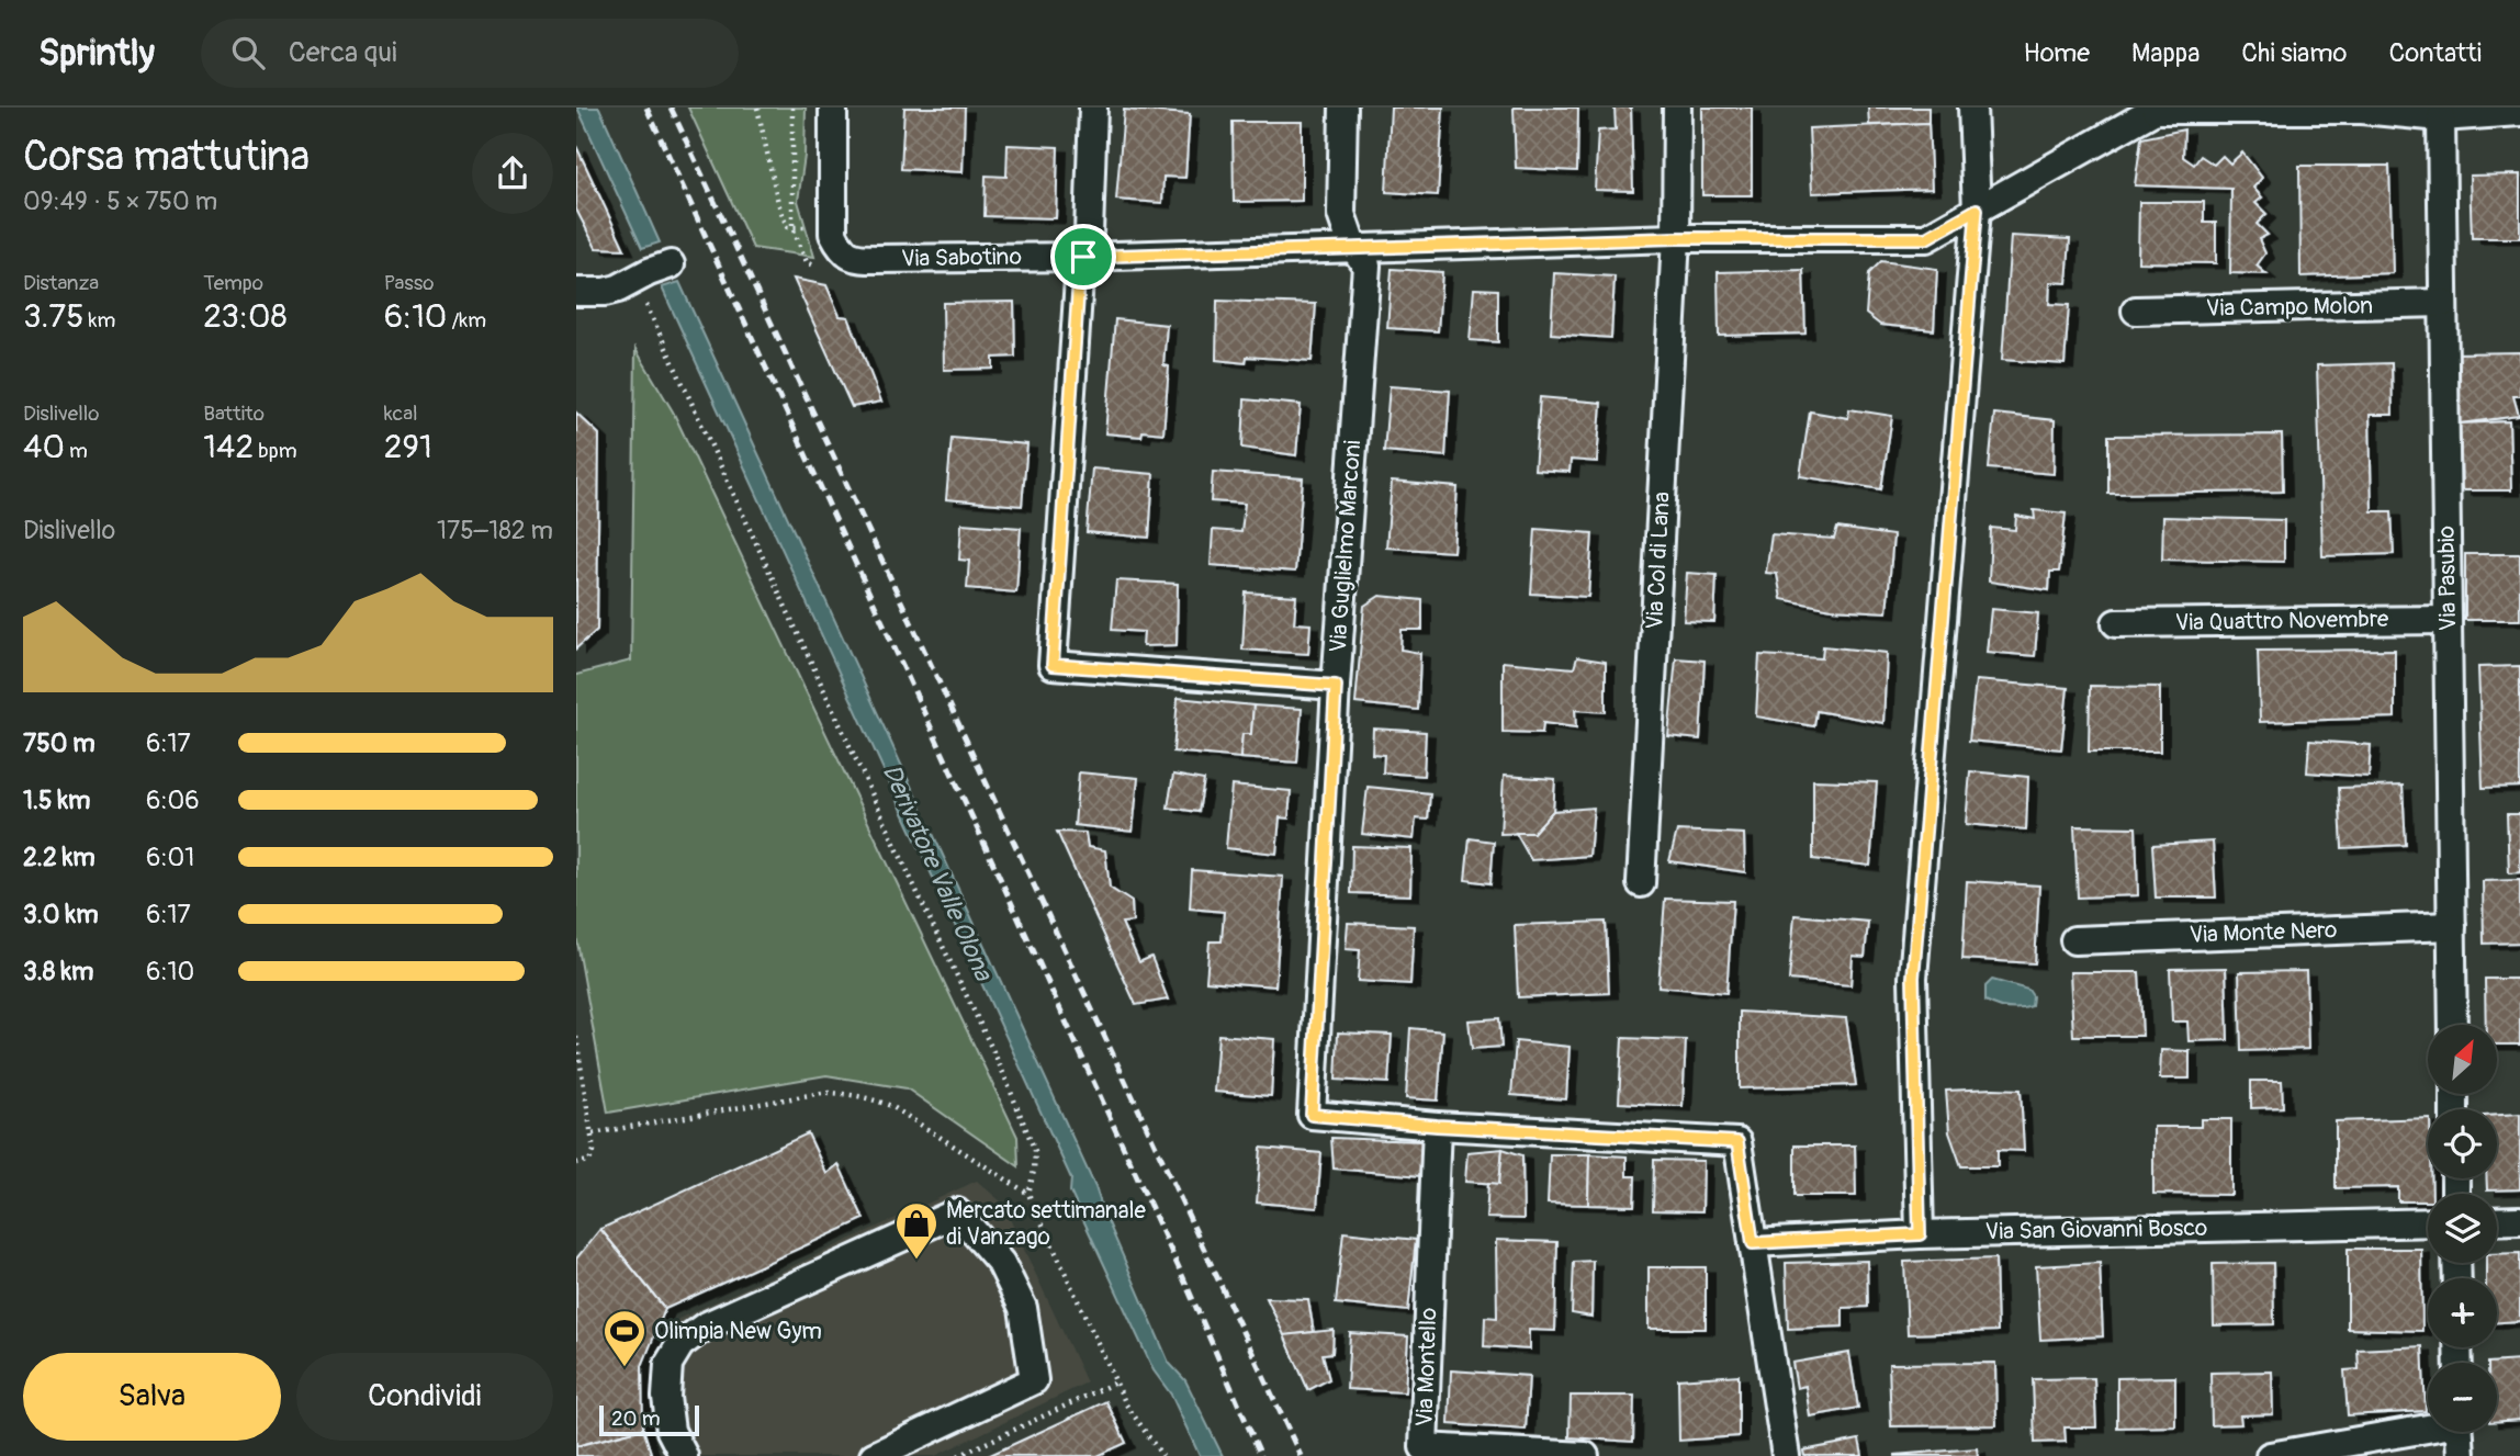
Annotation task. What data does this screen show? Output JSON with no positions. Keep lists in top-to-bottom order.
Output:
{
  "streets": {
    "street": [
      "Via Sabotino",
      "Via Campo Molon",
      "Via Guglielmo Marconi",
      "Via Col di Lana",
      "Via Pasubio",
      "Via Quattro Novembre",
      "Via Monte Nero",
      "Via San Giovanni Bosco",
      "Via Montello"
    ]
  },
  "crossings": [
    ["Via Sabotino", "Via Guglielmo Marconi"],
    ["Via Sabotino", "Via Col di Lana"],
    ["Via Sabotino", "Via Pasubio"],
    ["Via Campo Molon", "Via Pasubio"],
    ["Via Guglielmo Marconi", "Via San Giovanni Bosco"],
    ["Via Guglielmo Marconi", "Via Montello"],
    ["Via Pasubio", "Via Quattro Novembre"],
    ["Via Pasubio", "Via Monte Nero"]
  ],
  "water": ["Derivatore Valle Olona"],
  "places": {
    "shop": ["Mercato settimanale di Vanzago"],
    "sports": ["Olimpia New Gym"]
  },
  "scale_bar": "20 m",
  "north": "top right",
  "page": {
    "header": "Sprintly",
    "search": "Cerca qui",
    "nav": [
      "Home",
      "Mappa",
      "Chi siamo",
      "Contatti"
    ],
    "heading": ["Corsa mattutina", "09:49 · 5 × 750 m"],
    "stats": [
      ["Distanza", "3.75 km"],
      ["Tempo", "23:08"],
      ["Passo", "6:10 /km"],
      ["Dislivello", "40 m"],
      ["Battito", "142 bpm"],
      ["kcal", "291"]
    ],
    "chart": ["Dislivello", "175–182 m"],
    "list": [
      {
        "name": "750 m",
        "note": "6:17"
      },
      {
        "name": "1.5 km",
        "note": "6:06"
      },
      {
        "name": "2.2 km",
        "note": "6:01"
      },
      {
        "name": "3.0 km",
        "note": "6:17"
      },
      {
        "name": "3.8 km",
        "note": "6:10"
      }
    ],
    "map_buttons": ["+", "−"],
    "buttons": ["Salva", "Condividi"],
    "scale": "20 m"
  }
}
